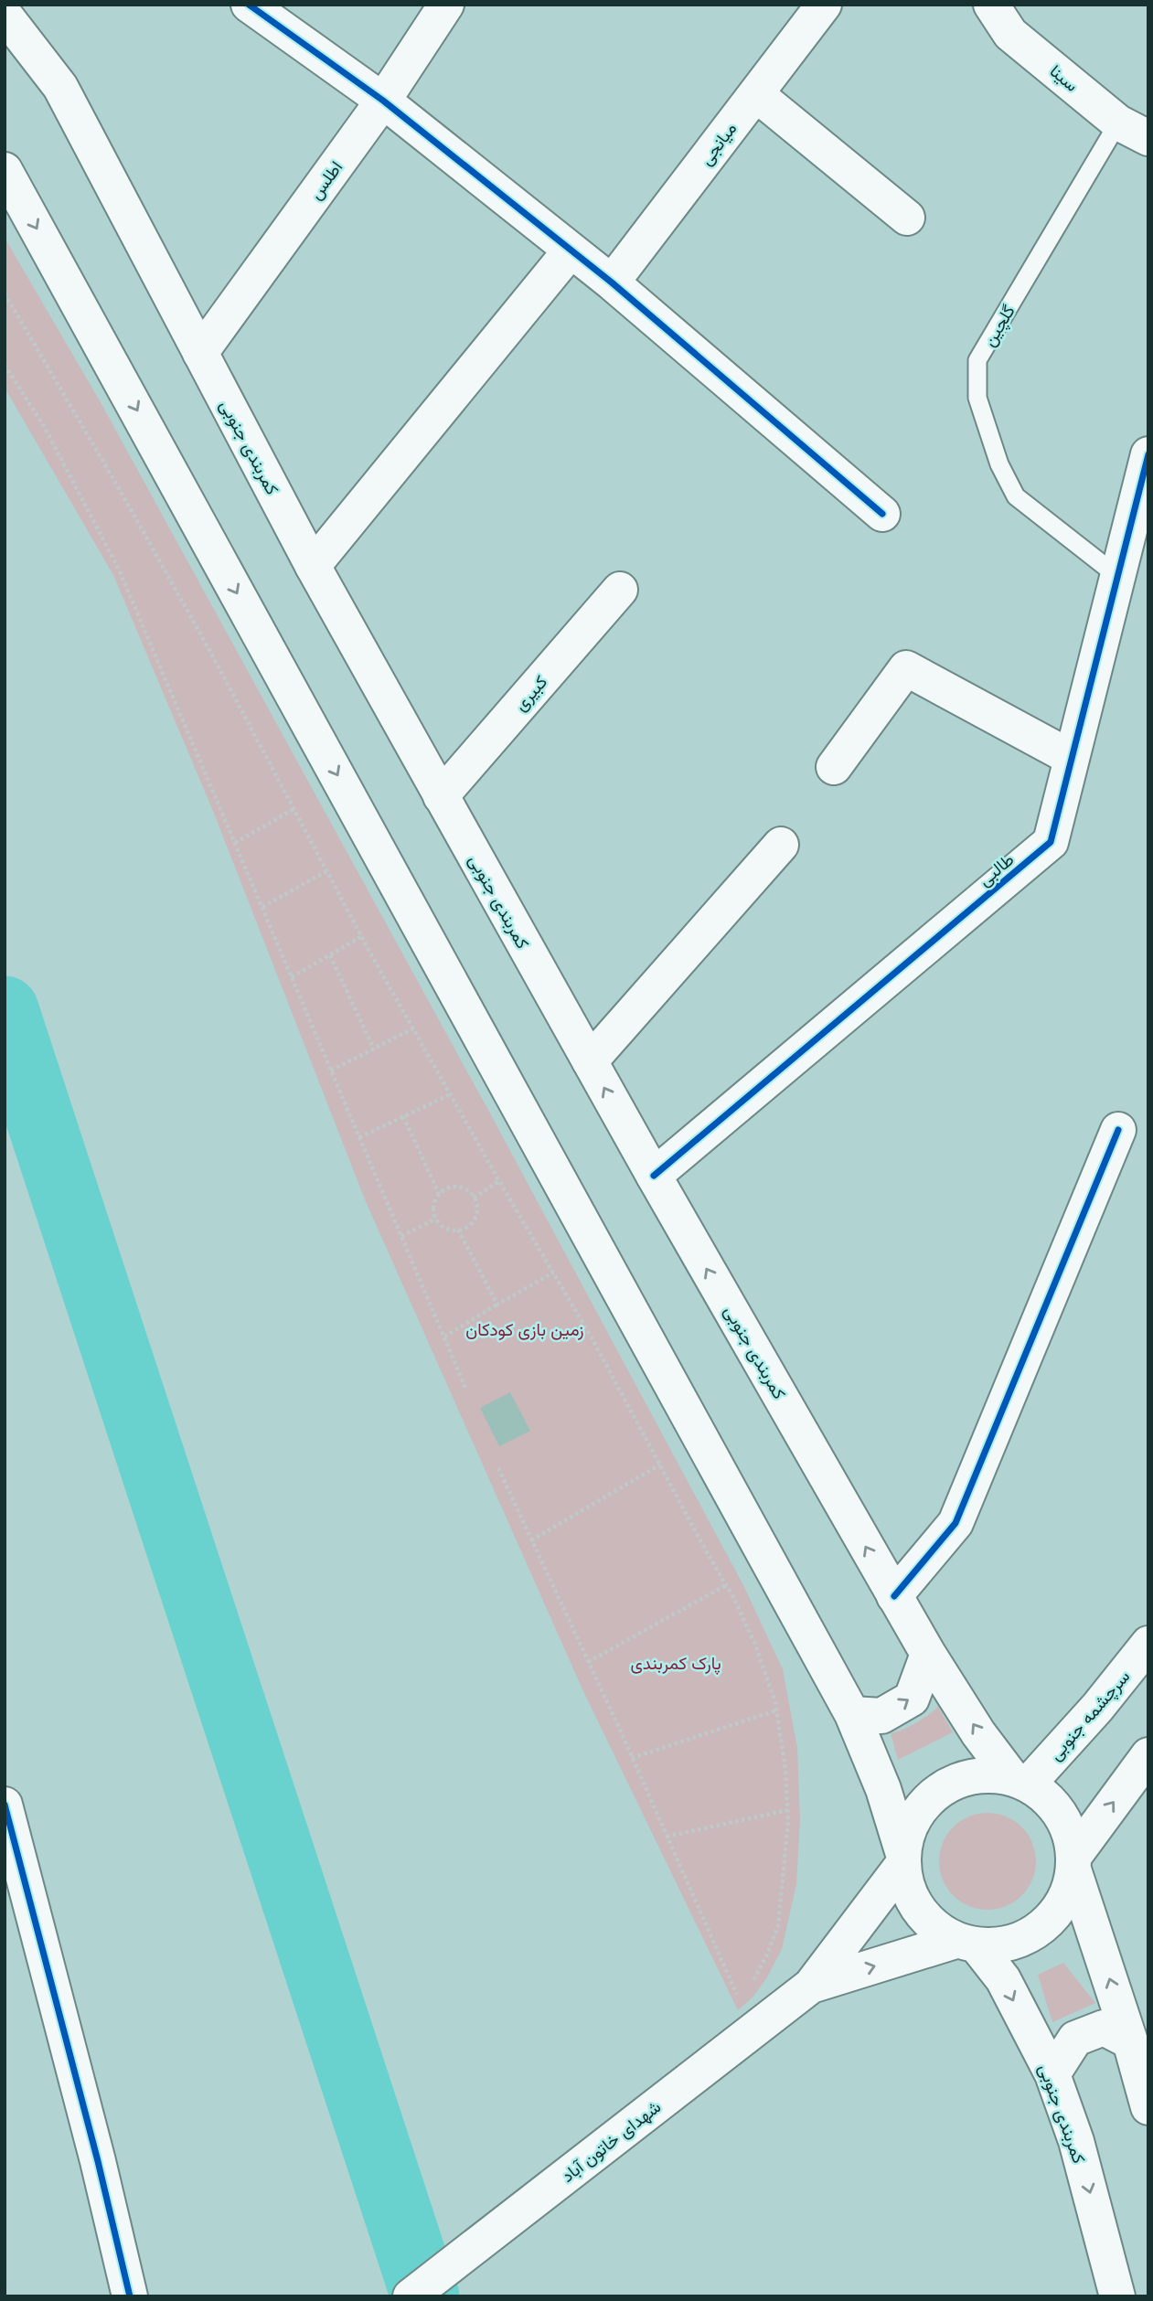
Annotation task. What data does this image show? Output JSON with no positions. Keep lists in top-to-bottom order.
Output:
{
  "streets": {
    "main road": [
      "سینا",
      "میانجی",
      "اطلس",
      "کمربندی جنوبی",
      "کبیری",
      "طالبی",
      "سرچشمه جنوبی",
      "شهدای خاتون آباد"
    ],
    "lane": ["گلچین"]
  },
  "crossings": [
    ["سینا", "گلچین"],
    ["اطلس", "کمربندی جنوبی"],
    ["گلچین", "طالبی"],
    ["کمربندی جنوبی", "کبیری"],
    ["کمربندی جنوبی", "طالبی"],
    ["کمربندی جنوبی", "سرچشمه جنوبی"],
    ["کمربندی جنوبی", "شهدای خاتون آباد"],
    ["سرچشمه جنوبی", "شهدای خاتون آباد"]
  ],
  "parks": ["زمین بازی کودکان", "پارک کمربندی"]
}
